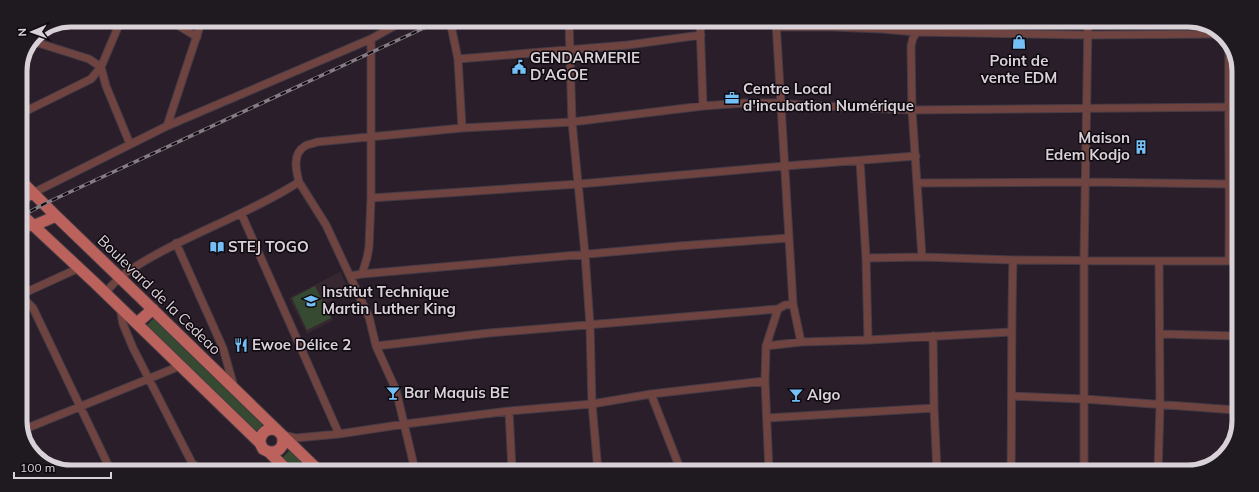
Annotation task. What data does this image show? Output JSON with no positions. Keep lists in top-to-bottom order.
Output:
{
  "streets": {
    "main road": ["Boulevard de la Cedeao"]
  },
  "places": {
    "shop": ["Point de vente EDM"],
    "public building": ["GENDARMERIE D'AGOE"],
    "office": ["Centre Local d'incubation Numérique"],
    "building": ["Maison Edem Kodjo"],
    "library": ["STEJ TOGO"],
    "school or university": ["Institut Technique Martin Luther King"],
    "restaurant": ["Ewoe Délice 2"],
    "bar": ["Bar Maquis BE", "Algo"]
  },
  "scale_bar": "100 m",
  "north": "left"
}
